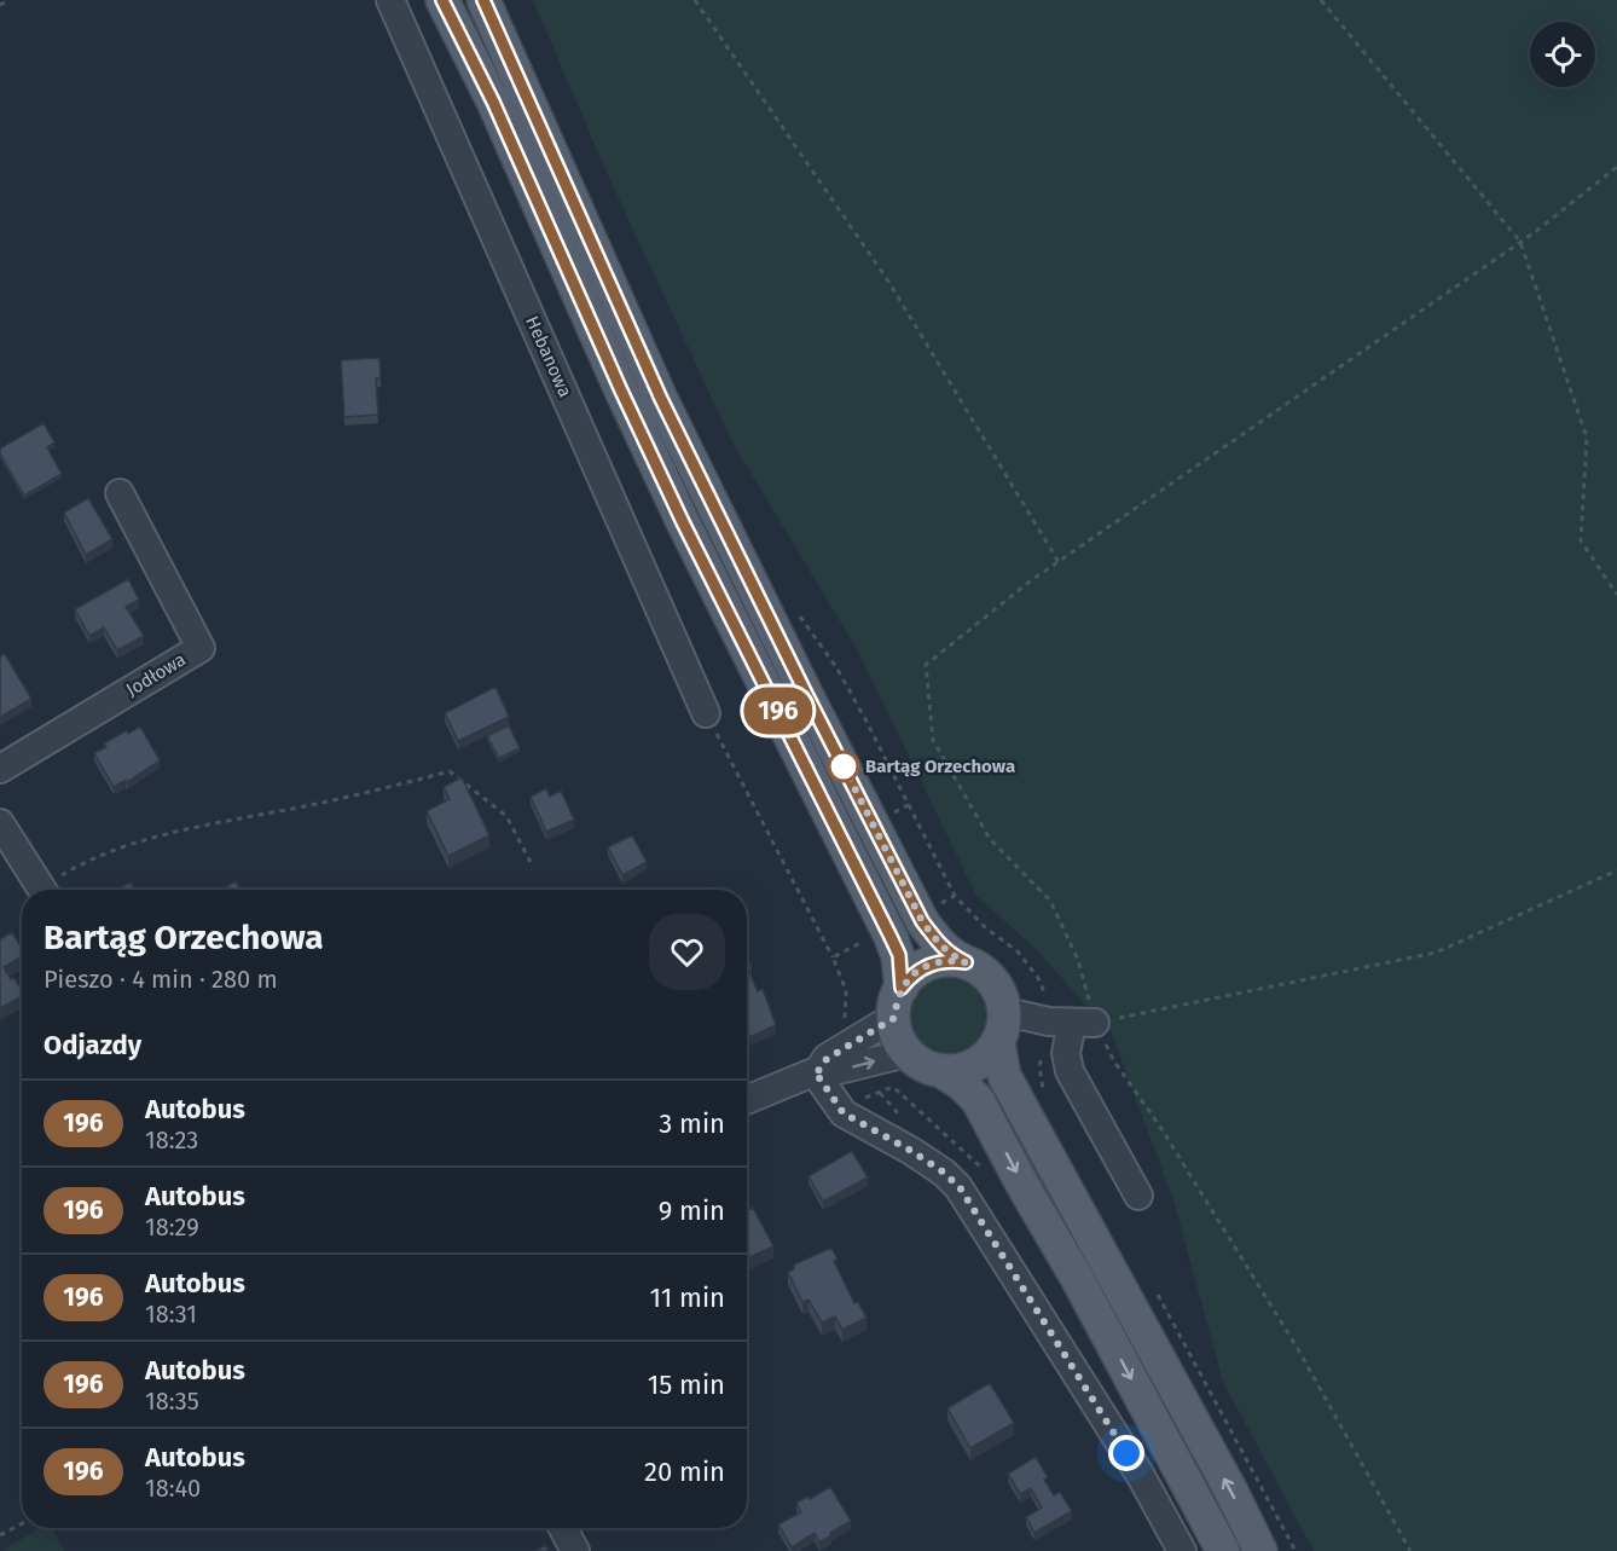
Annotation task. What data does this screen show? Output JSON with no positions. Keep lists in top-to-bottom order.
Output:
{
  "streets": {
    "street": ["Hebanowa", "Jodłowa"]
  },
  "places": ["Bartąg Orzechowa"],
  "lines": ["bus line 196"],
  "page": {
    "on_map": "196",
    "heading": [
      ["Bartąg Orzechowa", "Pieszo · 4 min · 280 m"],
      "Odjazdy"
    ],
    "list": [
      {
        "mark": "196",
        "name": "Autobus",
        "note": "18:23",
        "value": "3 min"
      },
      {
        "mark": "196",
        "name": "Autobus",
        "note": "18:29",
        "value": "9 min"
      },
      {
        "mark": "196",
        "name": "Autobus",
        "note": "18:31",
        "value": "11 min"
      },
      {
        "mark": "196",
        "name": "Autobus",
        "note": "18:35",
        "value": "15 min"
      },
      {
        "mark": "196",
        "name": "Autobus",
        "note": "18:40",
        "value": "20 min"
      }
    ]
  }
}
